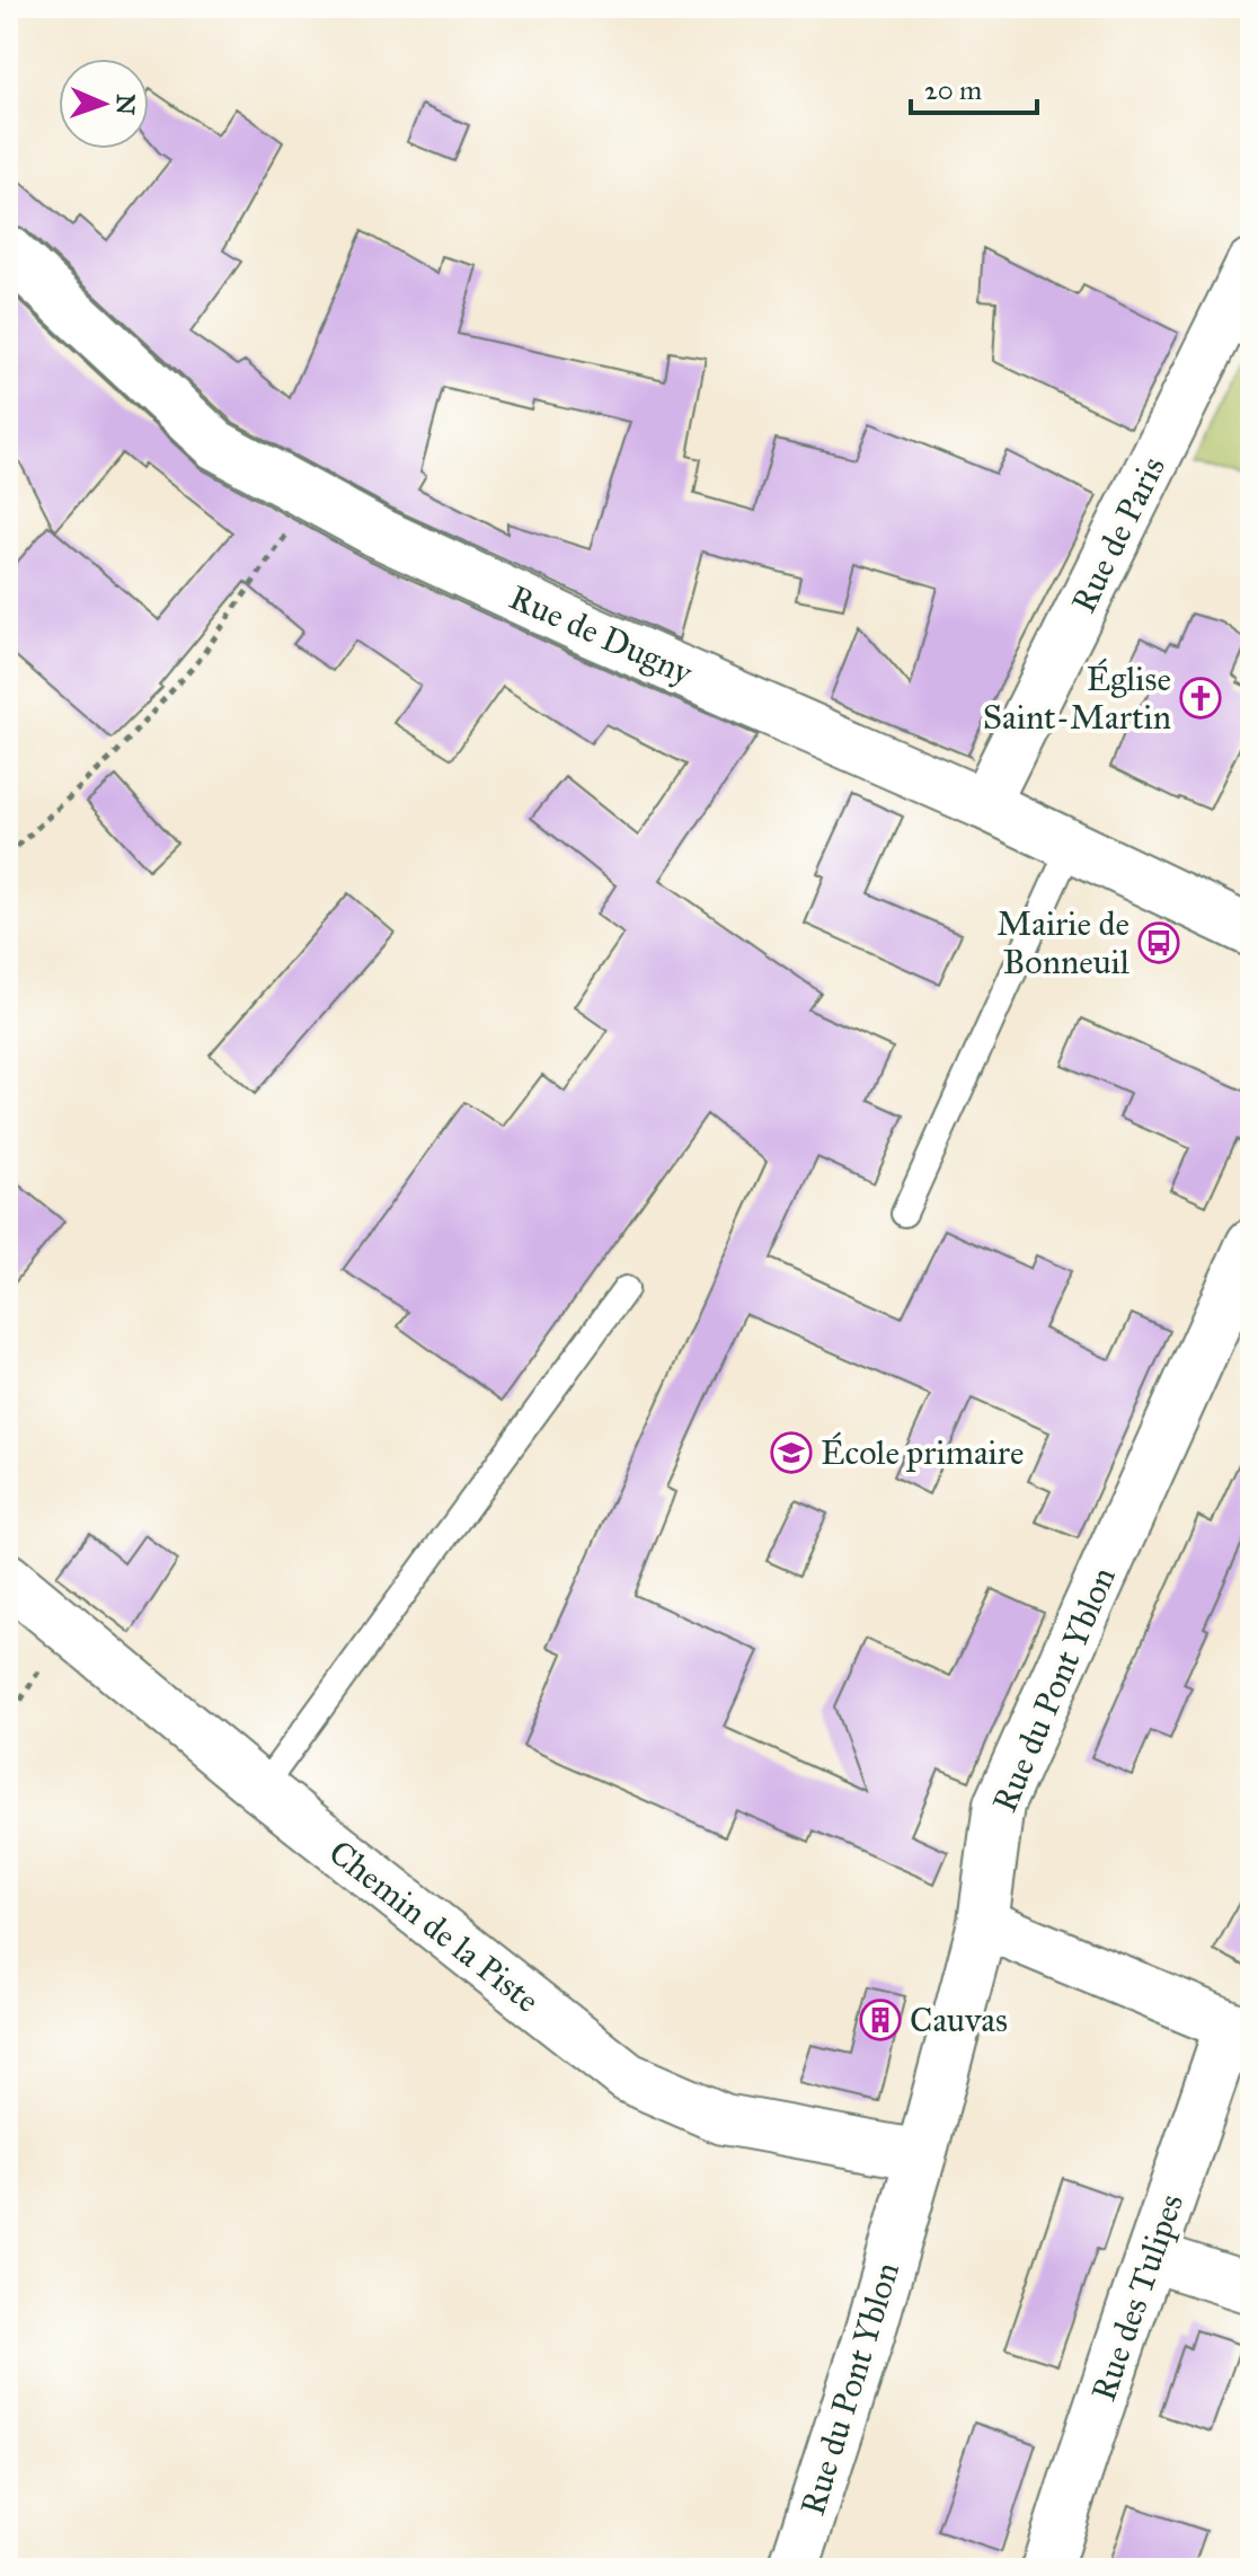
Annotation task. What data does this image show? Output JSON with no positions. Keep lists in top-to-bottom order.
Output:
{
  "streets": {
    "street": [
      "Rue de Paris",
      "Rue de Dugny",
      "Rue du Pont Yblon",
      "Chemin de la Piste",
      "Rue des Tulipes"
    ]
  },
  "crossings": [
    ["Rue de Paris", "Rue de Dugny"],
    ["Rue du Pont Yblon", "Chemin de la Piste"]
  ],
  "places": {
    "church": ["Église Saint-Martin"],
    "bus stop": ["Mairie de Bonneuil"],
    "school or university": ["École primaire"],
    "building": ["Cauvas"]
  },
  "scale_bar": "20 m",
  "north": "right"
}
